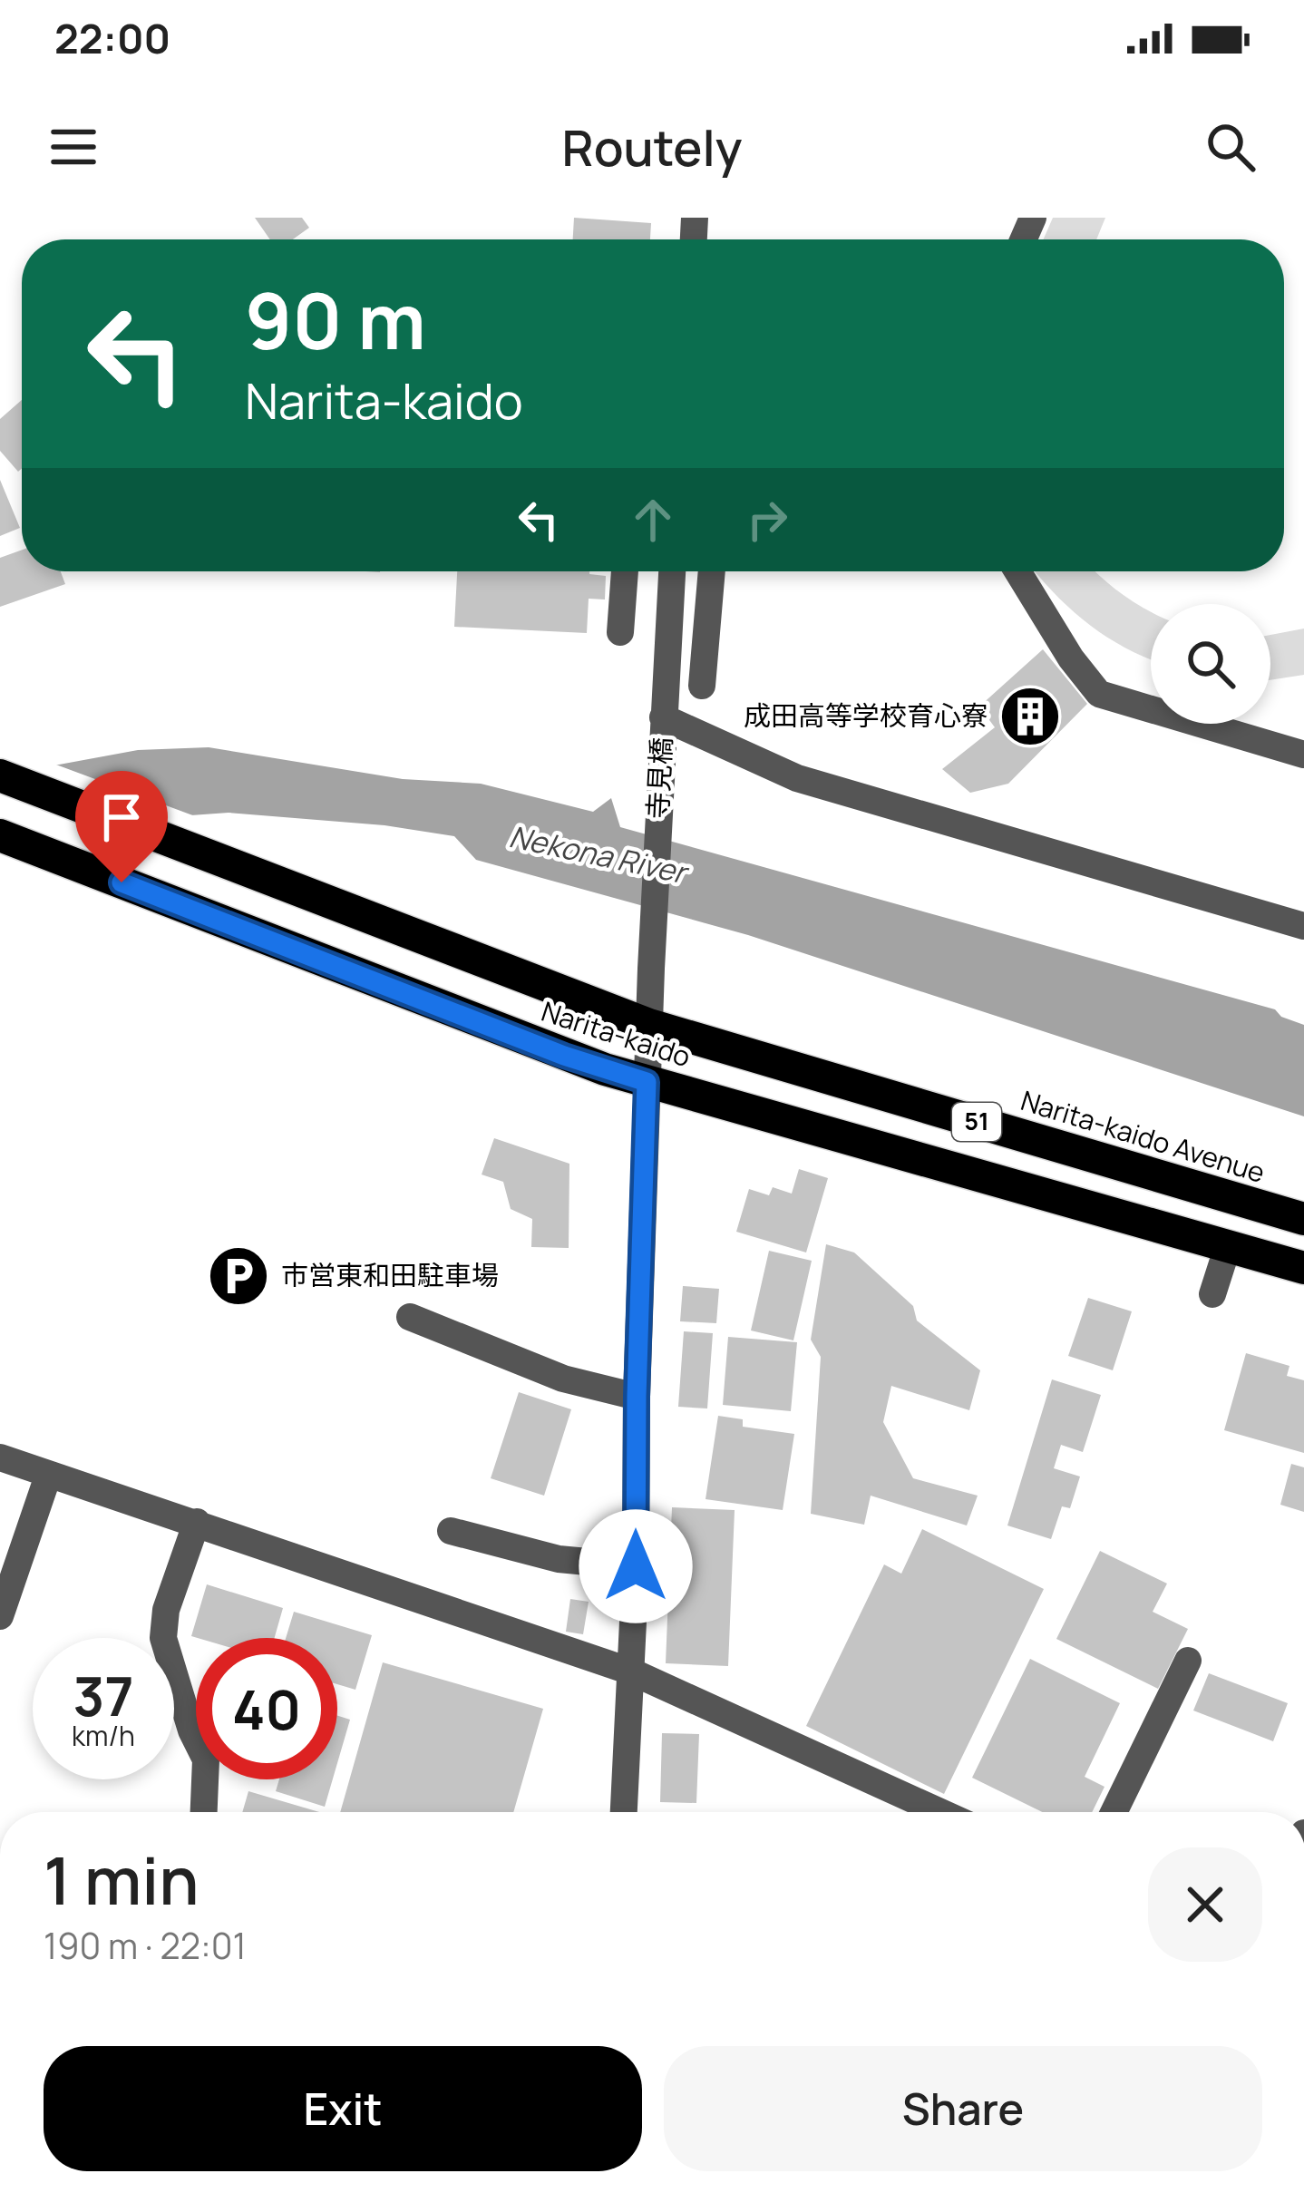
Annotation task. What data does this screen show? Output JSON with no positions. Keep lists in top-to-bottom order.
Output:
{
  "streets": {
    "highway": ["Narita-kaido", "51", "Narita-kaido Avenue"],
    "street": ["寺見橋"]
  },
  "crossings": [
    ["寺見橋", "Narita-kaido"],
    ["寺見橋", "Narita-kaido Avenue"],
    ["Narita-kaido", "51"],
    ["Narita-kaido", "Narita-kaido Avenue"]
  ],
  "water": ["Nekona River"],
  "places": {
    "building": ["成田高等学校育心寮"],
    "parking": ["市営東和田駐車場"]
  },
  "page": {
    "status": "22:00",
    "header": "Routely",
    "turn": ["90 m", "Narita-kaido"],
    "speed": "37 km/h",
    "limit": "40",
    "heading": ["1 min", "190 m · 22:01"],
    "buttons": ["Exit", "Share"]
  }
}
